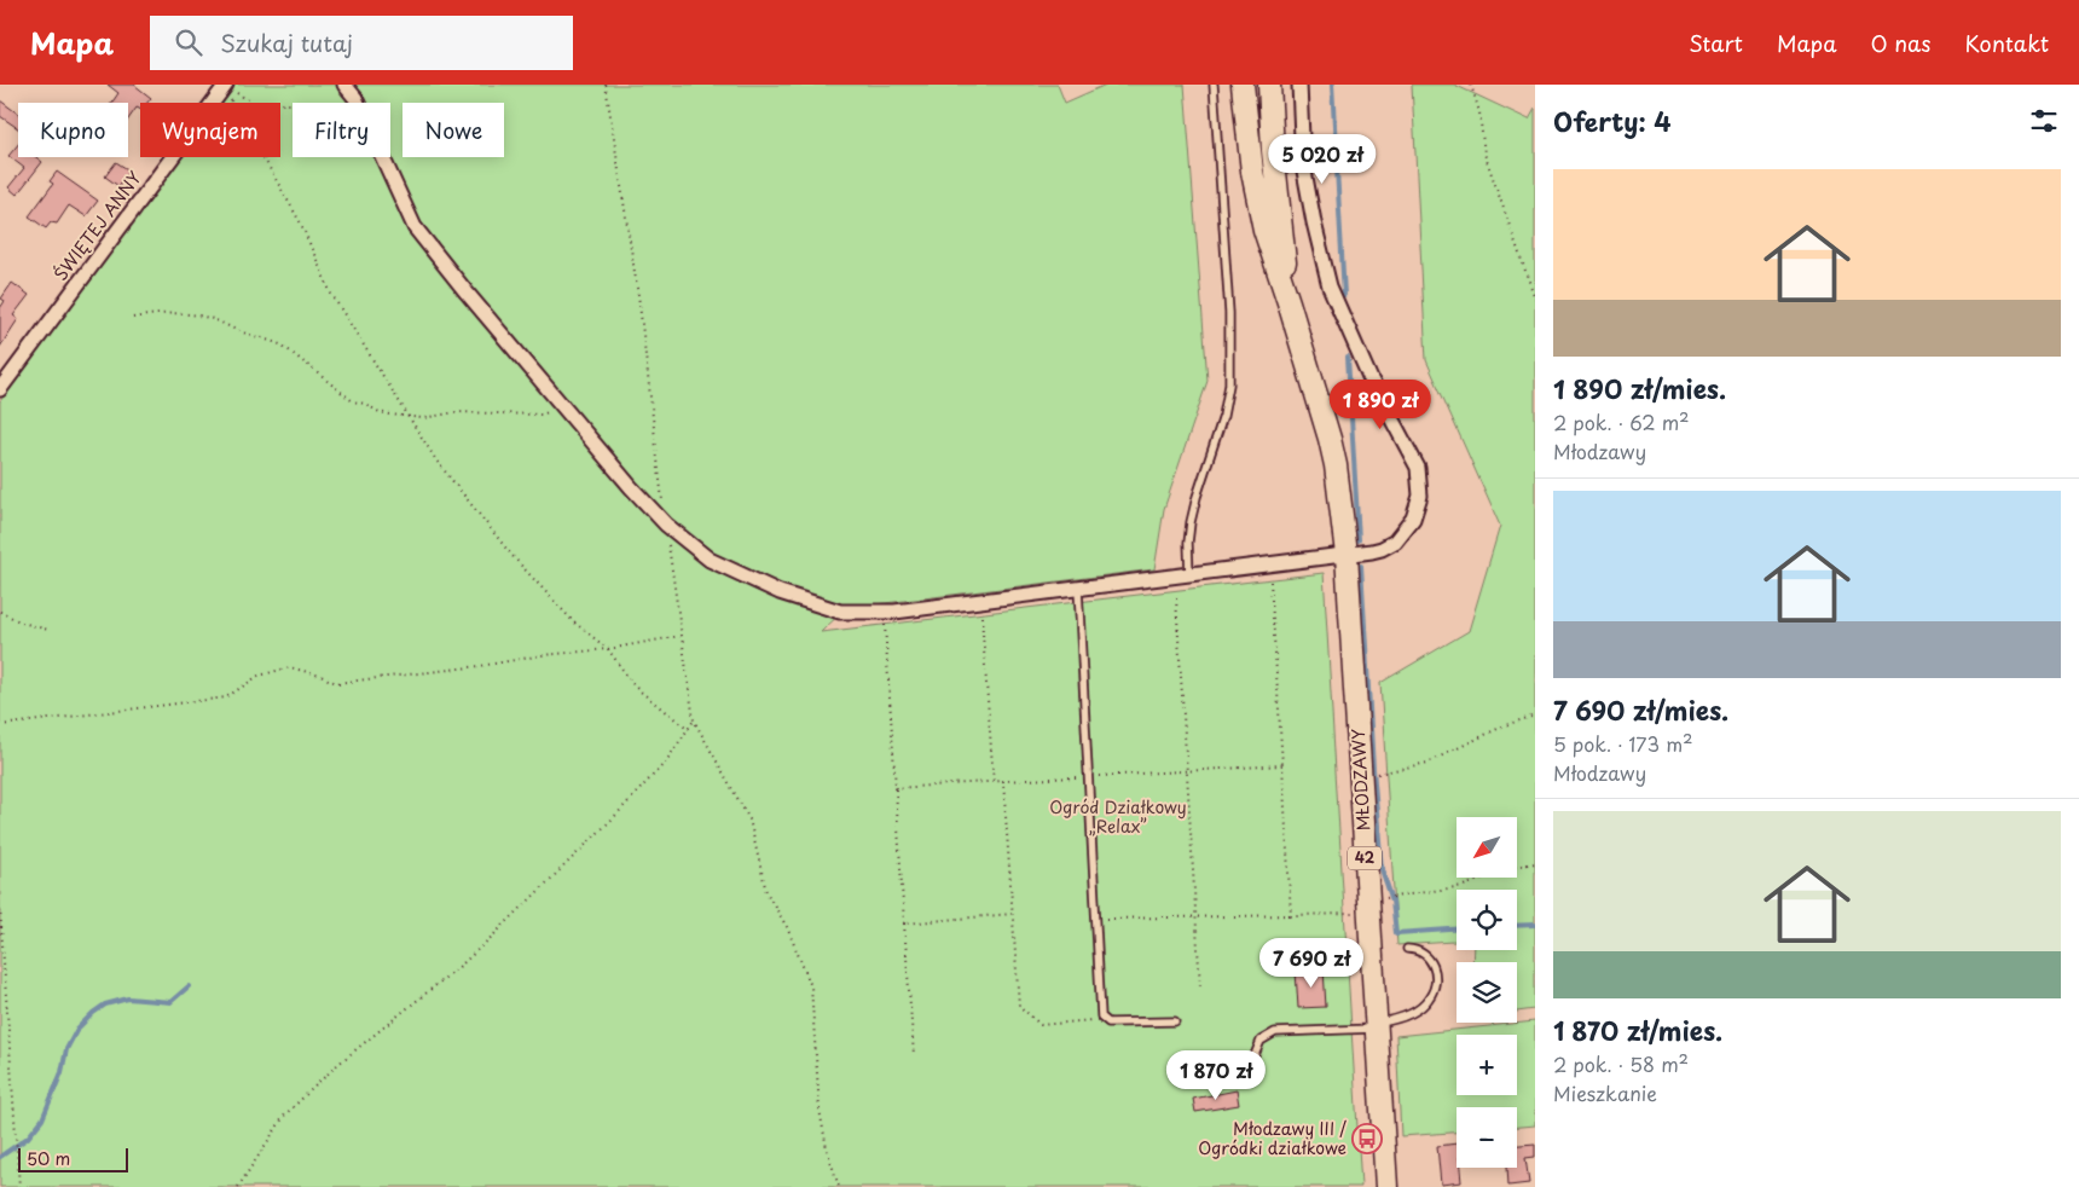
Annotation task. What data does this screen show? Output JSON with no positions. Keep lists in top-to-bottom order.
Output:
{
  "streets": {
    "main road": ["MŁODZAWY", "42"],
    "street": ["ŚWIĘTEJ ANNY"]
  },
  "crossings": [
    ["MŁODZAWY", "42"]
  ],
  "parks": ["Ogród Działkowy „Relax”"],
  "places": {
    "bus stop": ["Młodzawy III / Ogródki działkowe"]
  },
  "scale_bar": "50 m",
  "north": "bottom left",
  "page": {
    "header": "Mapa",
    "search": "Szukaj tutaj",
    "nav": [
      "Start",
      "Mapa",
      "O nas",
      "Kontakt"
    ],
    "heading": "Oferty: 4",
    "chip": [
      "Kupno",
      "Wynajem",
      "Filtry",
      "Nowe"
    ],
    "price": [
      "5 020 zł",
      "1 890 zł",
      "7 690 zł",
      "1 870 zł"
    ],
    "list": [
      {
        "name": "1 890 zł/mies.",
        "note": "2 pok. · 62 m² · Młodzawy"
      },
      {
        "name": "7 690 zł/mies.",
        "note": "5 pok. · 173 m² · Młodzawy"
      },
      {
        "name": "1 870 zł/mies.",
        "note": "2 pok. · 58 m² · Mieszkanie"
      }
    ],
    "map_buttons": ["+", "−"],
    "scale": "50 m"
  }
}
